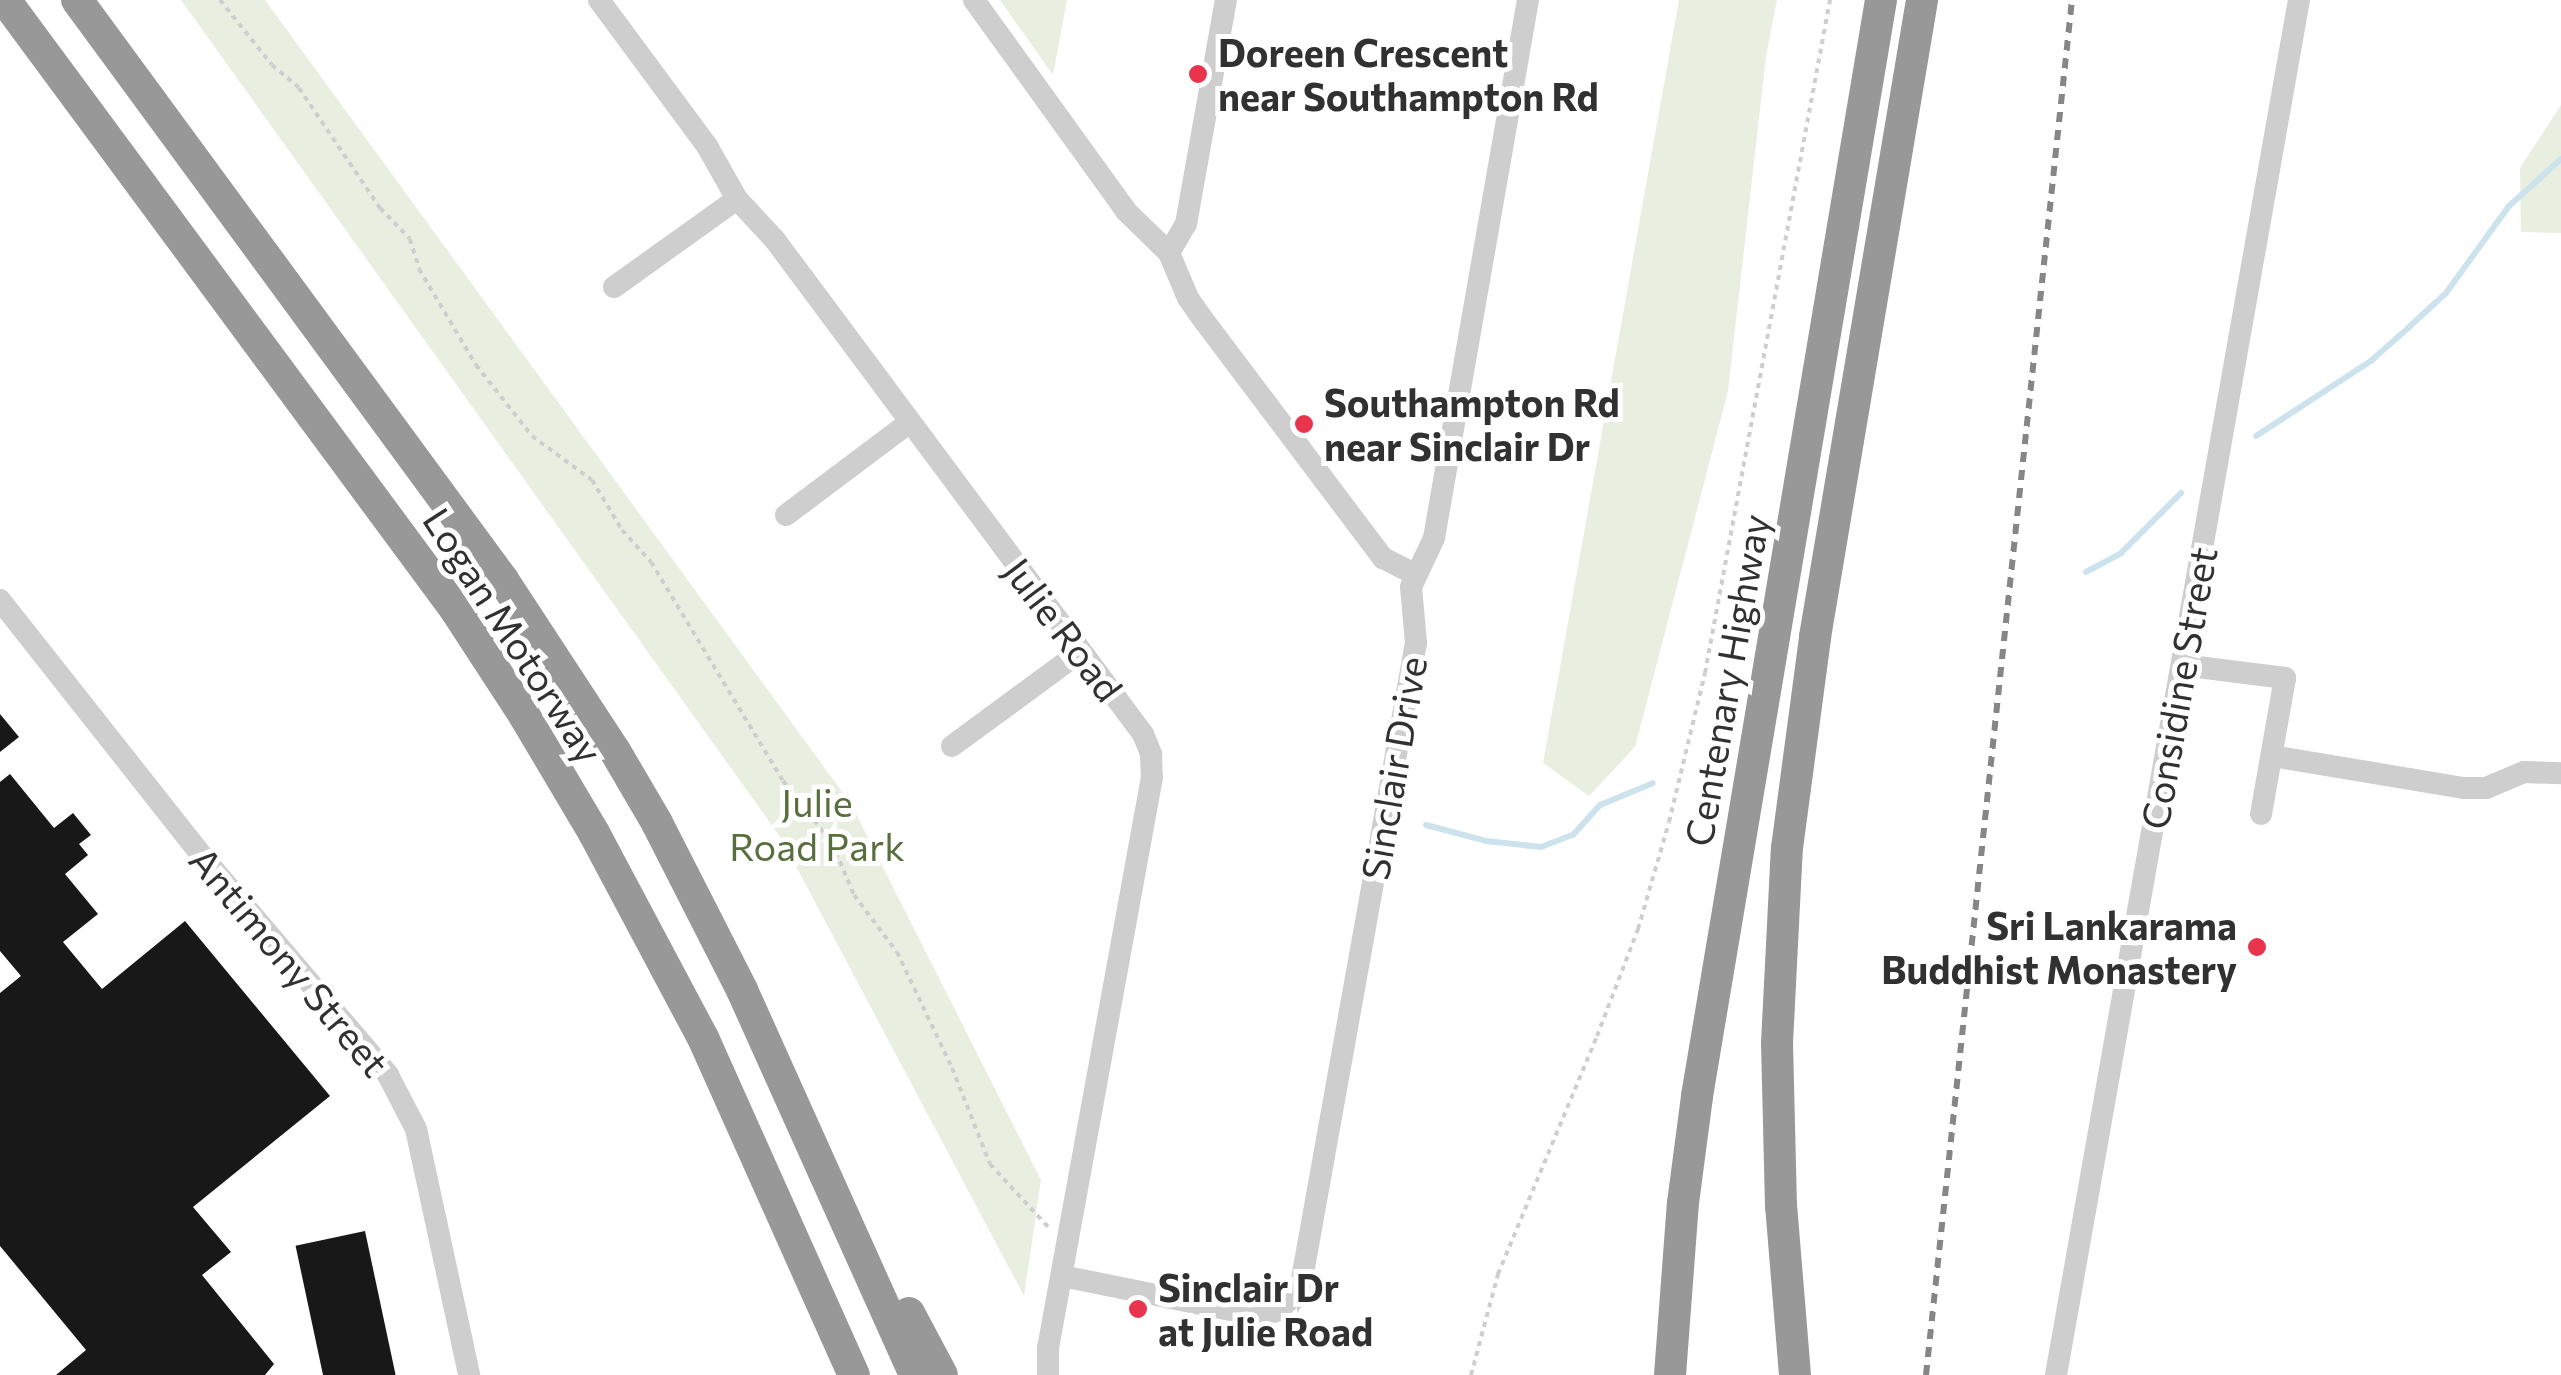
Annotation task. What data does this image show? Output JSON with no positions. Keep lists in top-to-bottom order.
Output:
{
  "streets": {
    "highway": ["Logan Motorway", "Centenary Highway"],
    "street": [
      "Julie Road",
      "Considine Street",
      "Sinclair Drive",
      "Antimony Street"
    ]
  },
  "crossings": [
    ["Julie Road", "Sinclair Drive"]
  ],
  "parks": ["Julie Road Park"],
  "places": [
    "Doreen Crescent near Southampton Rd",
    "Southampton Rd near Sinclair Dr",
    "Sri Lankarama Buddhist Monastery",
    "Sinclair Dr at Julie Road"
  ]
}
